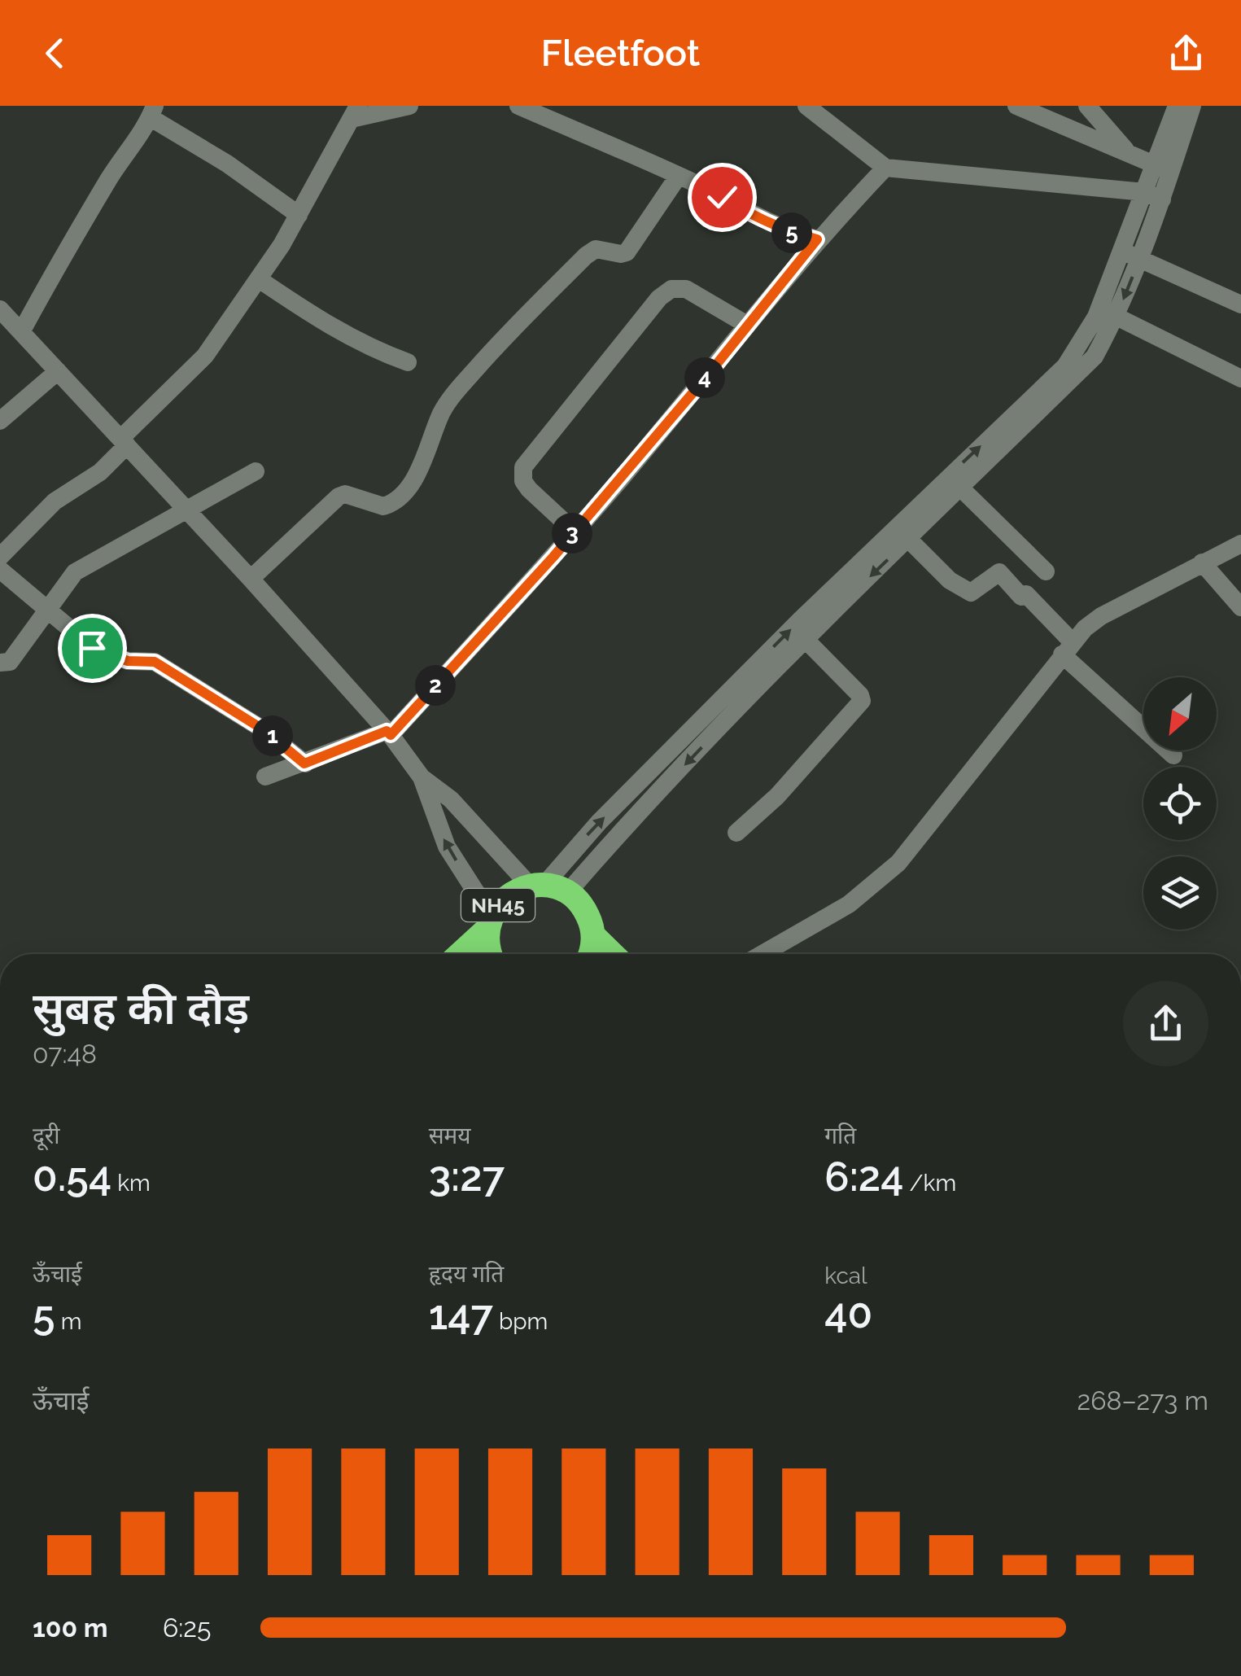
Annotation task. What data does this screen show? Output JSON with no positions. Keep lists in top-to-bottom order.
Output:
{
  "streets": {
    "highway": ["NH45"]
  },
  "north": "bottom left",
  "page": {
    "header": "Fleetfoot",
    "pins": [
      "5",
      "4",
      "3",
      "2",
      "1"
    ],
    "heading": ["सुबह की दौड़", "07:48"],
    "stats": [
      ["दूरी", "0.54 km"],
      ["समय", "3:27"],
      ["गति", "6:24 /km"],
      ["ऊँचाई", "5 m"],
      ["हृदय गति", "147 bpm"],
      ["kcal", "40"]
    ],
    "chart": ["ऊँचाई", "268–273 m"],
    "list": [
      {
        "name": "100 m",
        "note": "6:25"
      }
    ]
  }
}
